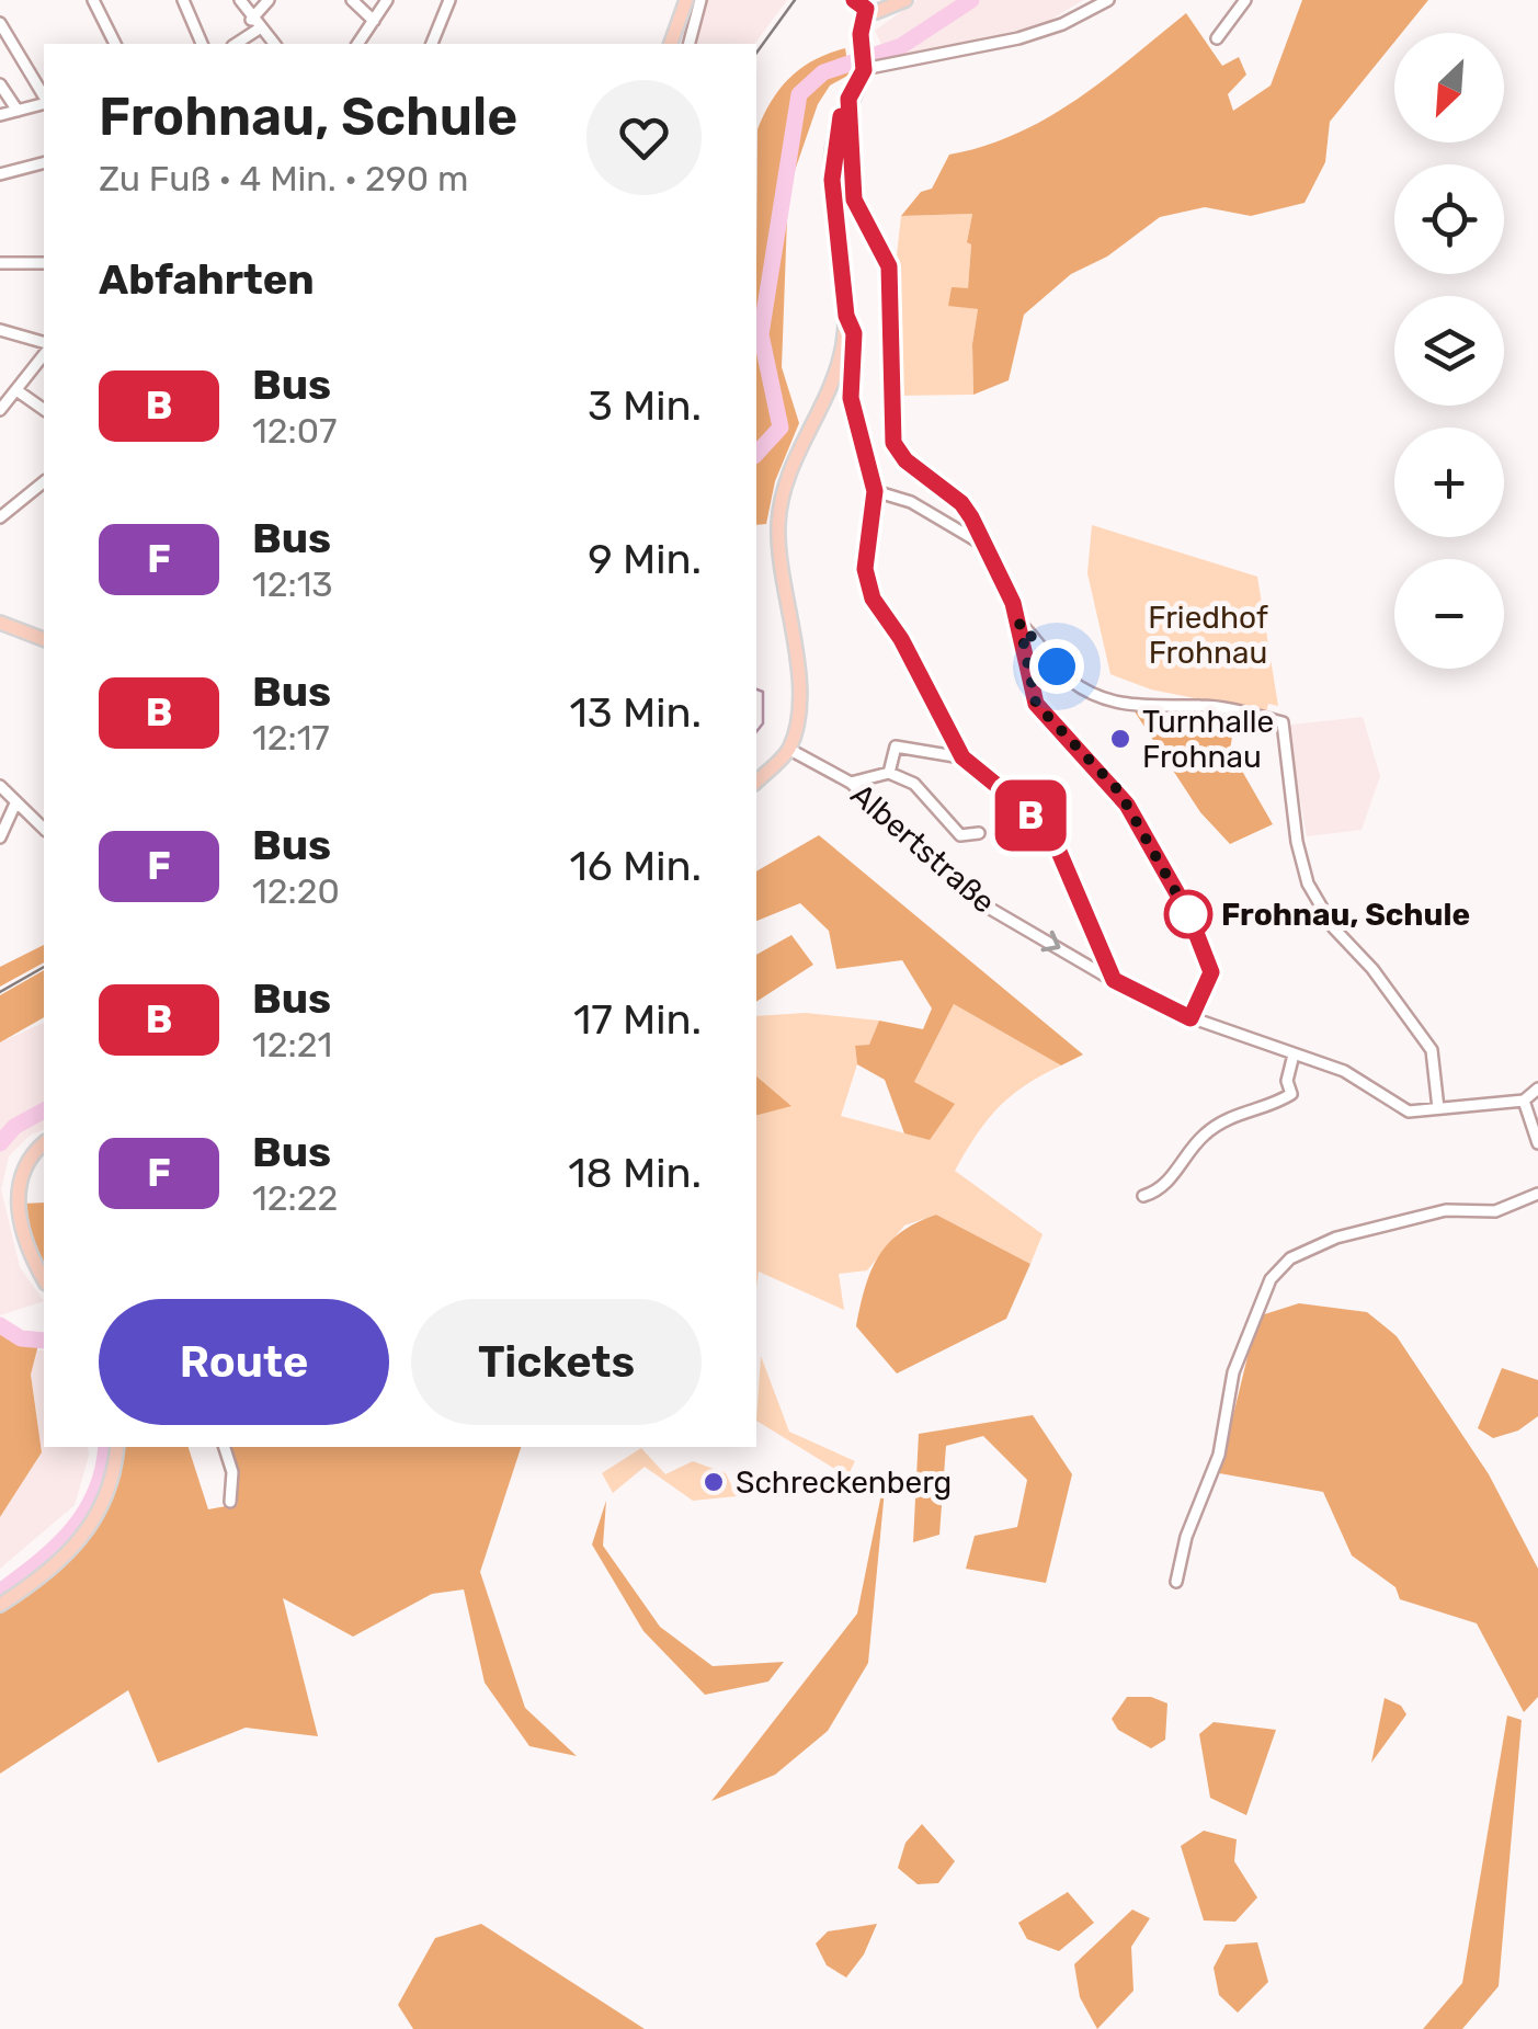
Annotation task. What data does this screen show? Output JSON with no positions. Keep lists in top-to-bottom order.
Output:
{
  "streets": {
    "street": ["Albertstraße"]
  },
  "parks": ["Friedhof Frohnau"],
  "places": ["Turnhalle Frohnau", "Frohnau, Schule", "Schreckenberg"],
  "lines": ["bus line B"],
  "north": "bottom left",
  "page": {
    "on_map": "B",
    "map_buttons": ["+", "−"],
    "heading": [
      ["Frohnau, Schule", "Zu Fuß · 4 Min. · 290 m"],
      "Abfahrten"
    ],
    "list": [
      {
        "mark": "B",
        "name": "Bus",
        "note": "12:07",
        "value": "3 Min."
      },
      {
        "mark": "F",
        "name": "Bus",
        "note": "12:13",
        "value": "9 Min."
      },
      {
        "mark": "B",
        "name": "Bus",
        "note": "12:17",
        "value": "13 Min."
      },
      {
        "mark": "F",
        "name": "Bus",
        "note": "12:20",
        "value": "16 Min."
      },
      {
        "mark": "B",
        "name": "Bus",
        "note": "12:21",
        "value": "17 Min."
      },
      {
        "mark": "F",
        "name": "Bus",
        "note": "12:22",
        "value": "18 Min."
      }
    ],
    "buttons": ["Route", "Tickets"]
  }
}
